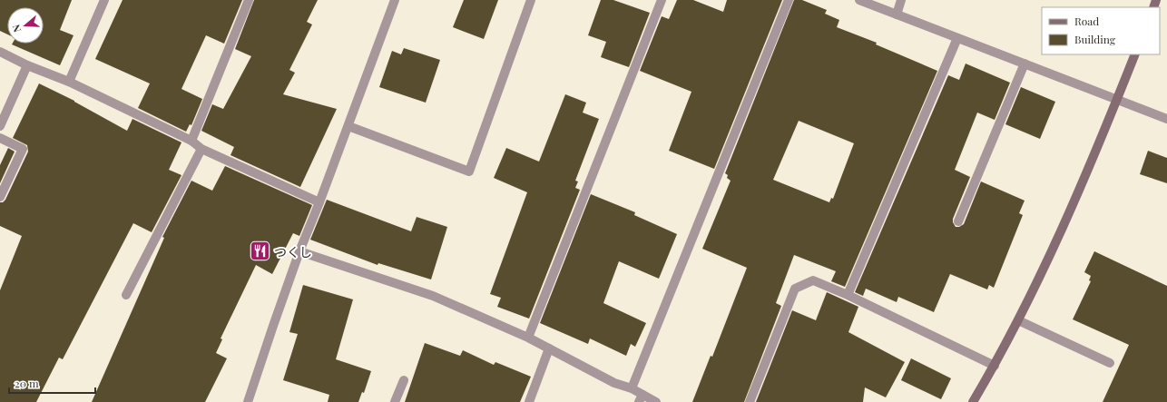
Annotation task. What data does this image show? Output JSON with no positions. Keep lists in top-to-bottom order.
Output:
{
  "places": {
    "restaurant": ["つくし"]
  },
  "legend": ["Road", "Building"],
  "scale_bar": "20 m",
  "north": "left"
}
